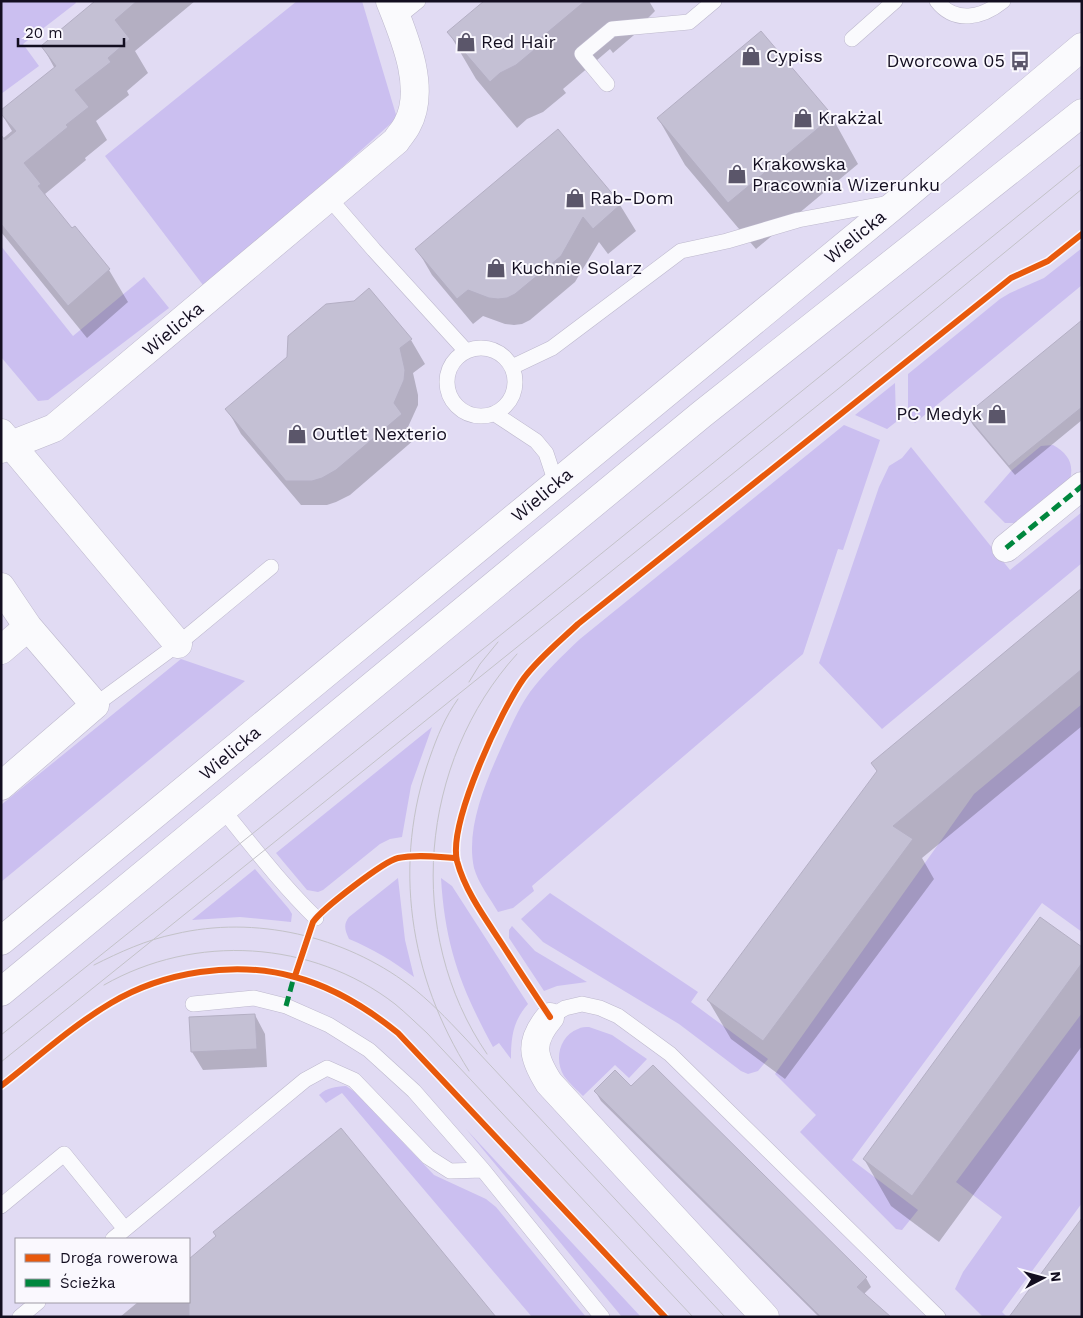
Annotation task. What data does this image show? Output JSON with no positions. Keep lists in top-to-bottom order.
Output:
{
  "streets": {
    "main road": ["Wielicka"]
  },
  "places": {
    "shop": [
      "Red Hair",
      "Cypiss",
      "Krakżal",
      "Krakowska Pracownia Wizerunku",
      "Rab-Dom",
      "Kuchnie Solarz",
      "PC Medyk",
      "Outlet Nexterio"
    ],
    "bus stop": ["Dworcowa 05"]
  },
  "legend": ["Droga rowerowa", "Ścieżka"],
  "scale_bar": "20 m",
  "north": "right"
}
